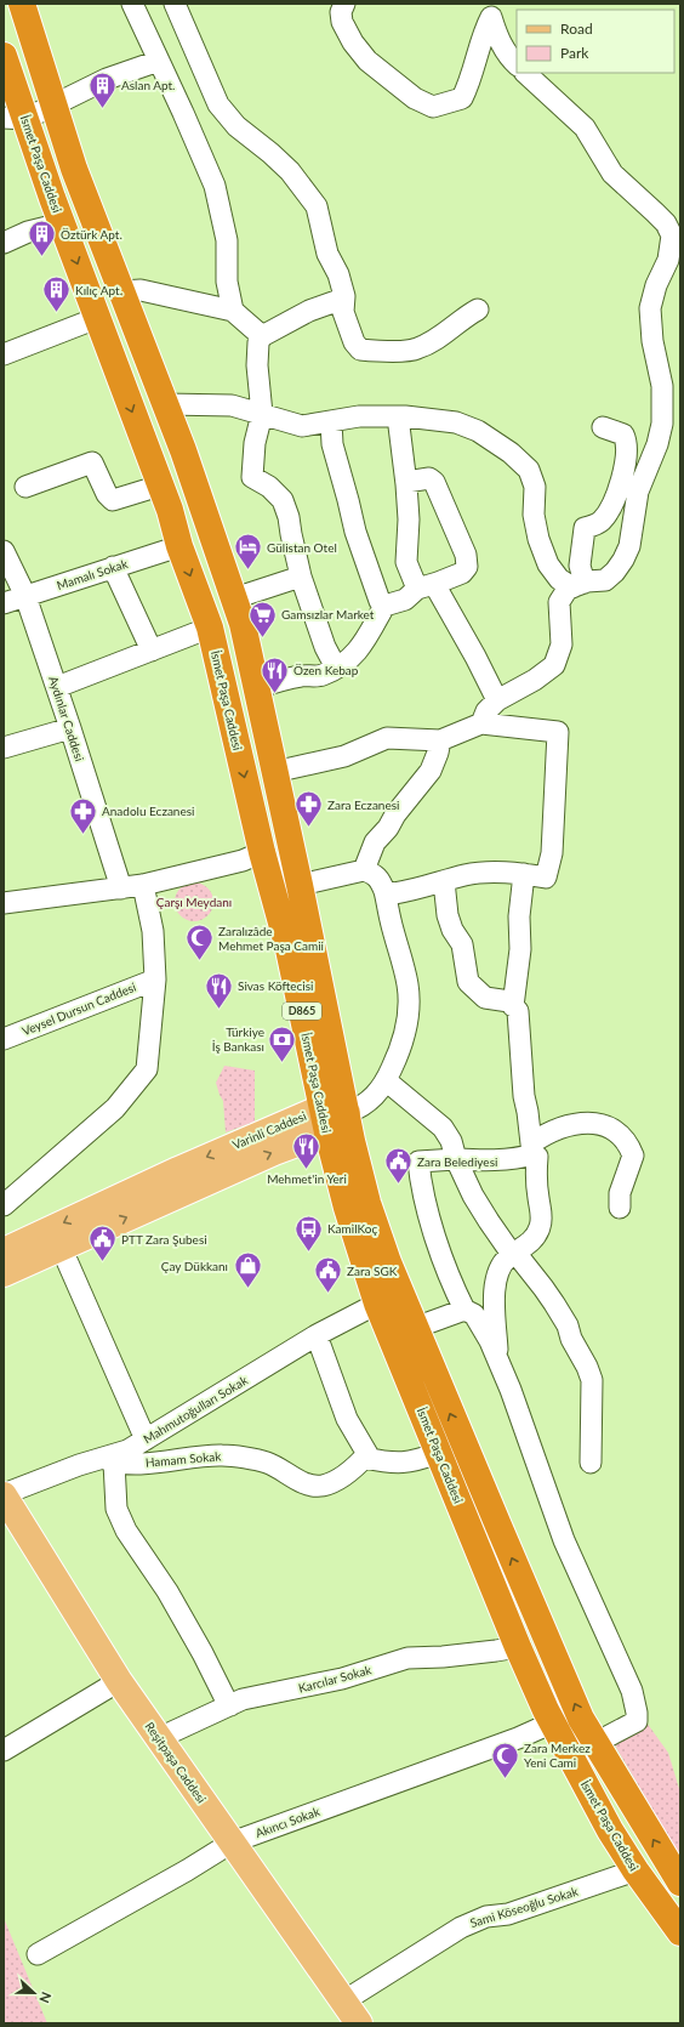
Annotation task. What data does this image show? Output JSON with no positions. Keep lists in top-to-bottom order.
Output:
{
  "streets": {
    "highway": ["İsmet Paşa Caddesi", "D865"],
    "main road": ["Varinli Caddesi", "Reşitpaşa Caddesi"],
    "street": [
      "Mamalı Sokak",
      "Aydınlar Caddesi",
      "Veysel Dursun Caddesi",
      "Mahmutoğulları Sokak",
      "Hamam Sokak",
      "Karcılar Sokak",
      "Akıncı Sokak",
      "Sami Köseoğlu Sokak"
    ]
  },
  "crossings": [
    ["İsmet Paşa Caddesi", "Mamalı Sokak"],
    ["İsmet Paşa Caddesi", "Varinli Caddesi"],
    ["İsmet Paşa Caddesi", "Mahmutoğulları Sokak"],
    ["İsmet Paşa Caddesi", "Karcılar Sokak"],
    ["İsmet Paşa Caddesi", "Akıncı Sokak"],
    ["İsmet Paşa Caddesi", "Sami Köseoğlu Sokak"],
    ["Mamalı Sokak", "Aydınlar Caddesi"],
    ["Mahmutoğulları Sokak", "Hamam Sokak"],
    ["Mahmutoğulları Sokak", "Reşitpaşa Caddesi"],
    ["Karcılar Sokak", "Reşitpaşa Caddesi"],
    ["Reşitpaşa Caddesi", "Akıncı Sokak"],
    ["Reşitpaşa Caddesi", "Sami Köseoğlu Sokak"]
  ],
  "parks": ["Çarşı Meydanı"],
  "places": {
    "building": ["Aslan Apt.", "Öztürk Apt.", "Kılıç Apt."],
    "hotel": ["Gülistan Otel"],
    "supermarket": ["Gamsızlar Market"],
    "restaurant": ["Özen Kebap", "Sivas Köftecisi", "Mehmet'in Yeri"],
    "pharmacy": ["Zara Eczanesi", "Anadolu Eczanesi"],
    "mosque": ["Zaralızâde Mehmet Paşa Camii", "Zara Merkez Yeni Cami"],
    "bank": ["Türkiye İş Bankası"],
    "public building": ["Zara Belediyesi", "PTT Zara Şubesi", "Zara SGK"],
    "bus stop": ["KamilKoç"],
    "shop": ["Çay Dükkanı"]
  },
  "legend": ["Road", "Park"],
  "north": "right"
}
